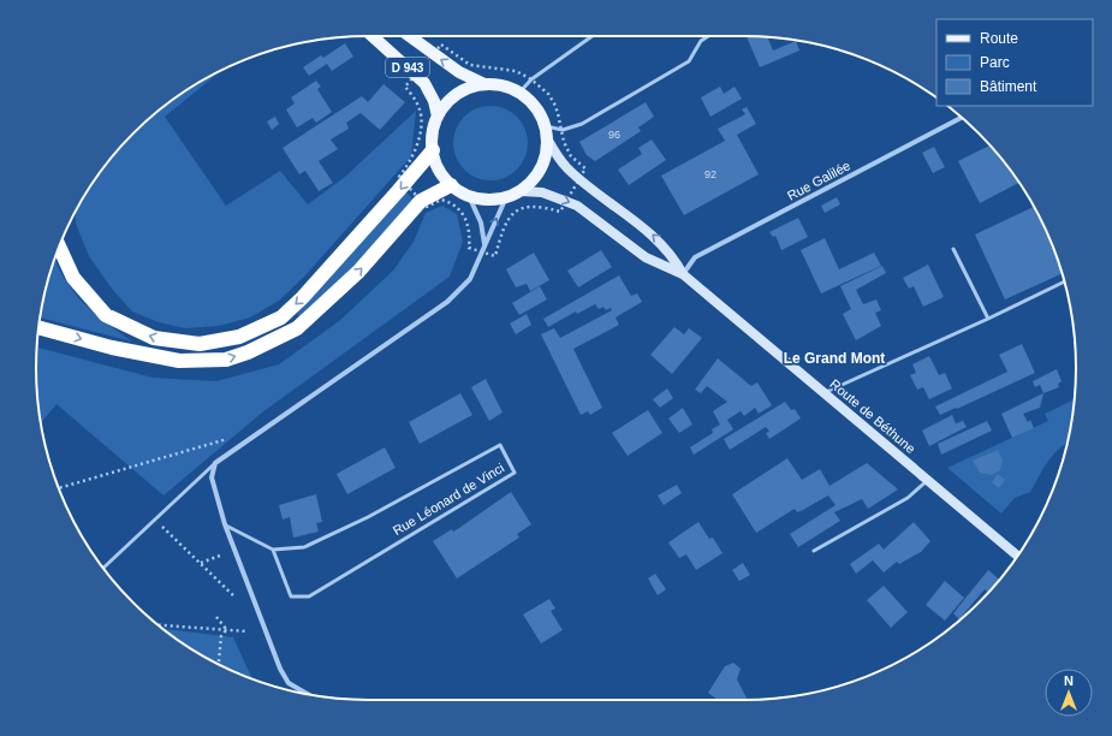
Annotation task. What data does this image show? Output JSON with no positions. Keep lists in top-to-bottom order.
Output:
{
  "streets": {
    "main road": ["D 943", "Route de Béthune"],
    "street": ["Rue Galilée"],
    "lane": ["Rue Léonard de Vinci"]
  },
  "crossings": [
    ["Rue Galilée", "Route de Béthune"]
  ],
  "districts": ["Le Grand Mont"],
  "house_numbers": ["96", "92"],
  "legend": ["Route", "Parc", "Bâtiment"],
  "north": "top"
}
